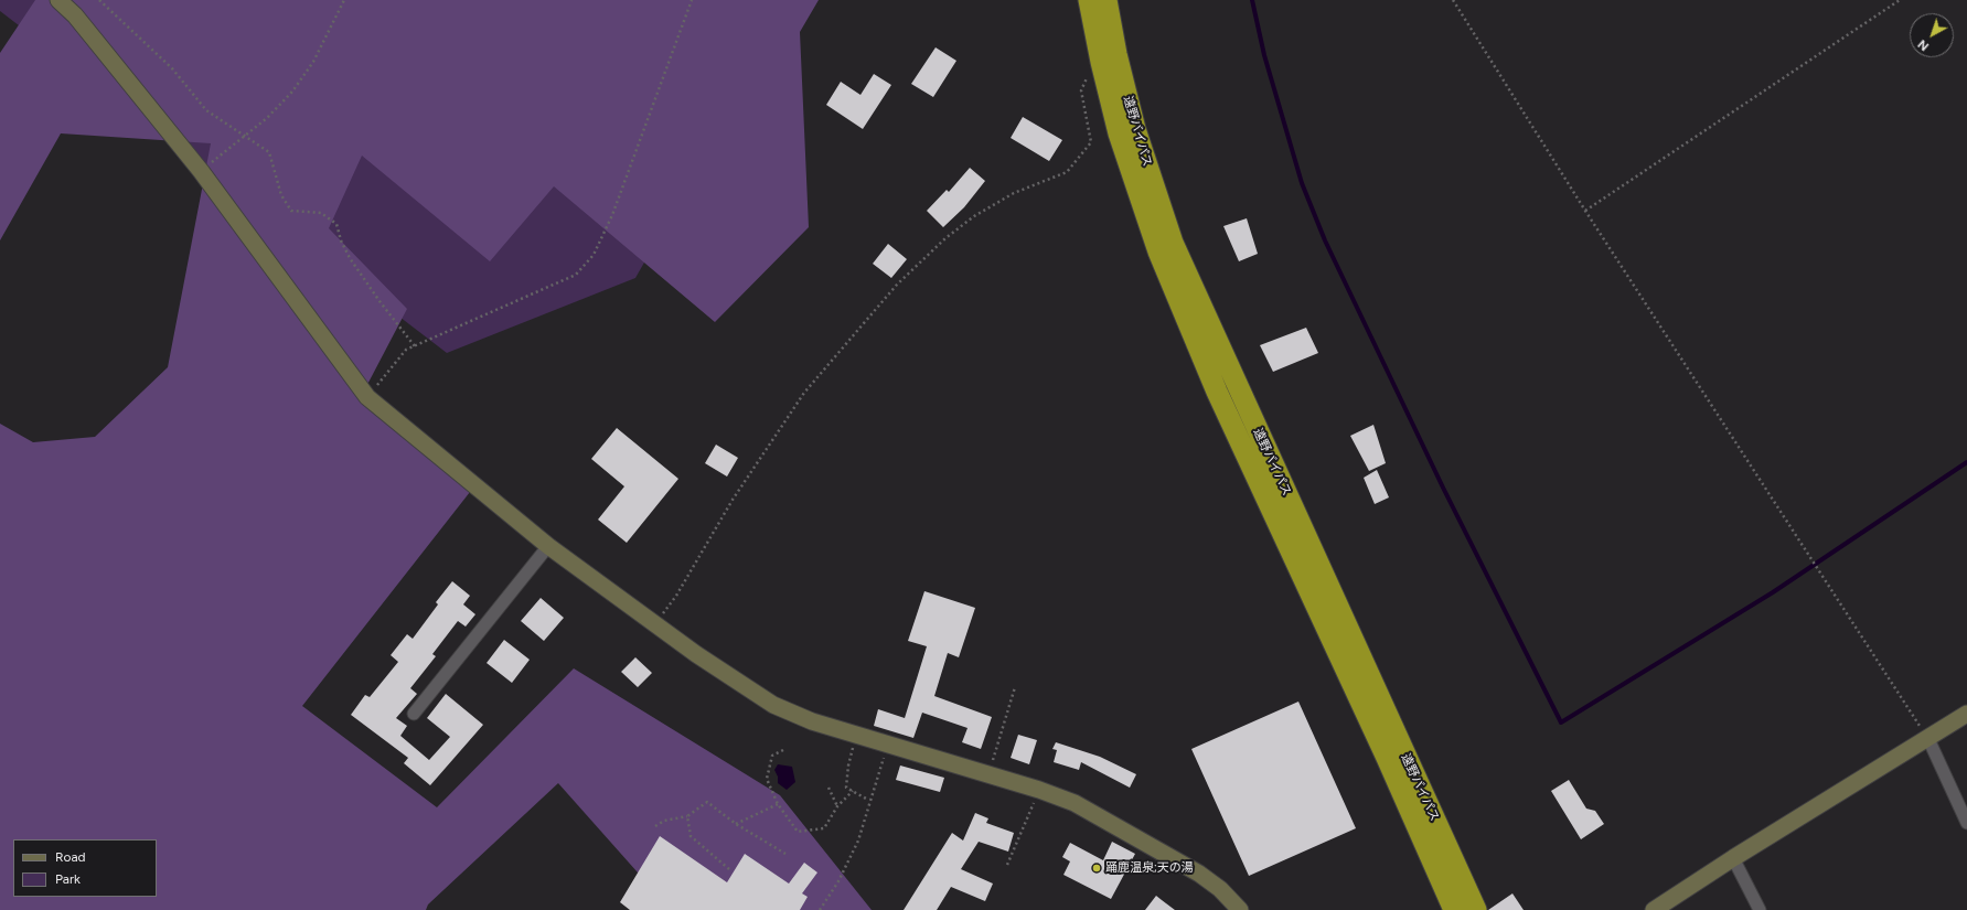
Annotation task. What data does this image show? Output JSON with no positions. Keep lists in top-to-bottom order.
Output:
{
  "streets": {
    "highway": ["遠野バイパス"]
  },
  "places": ["踊鹿温泉;天の湯"],
  "legend": ["Road", "Park"],
  "north": "bottom left"
}
